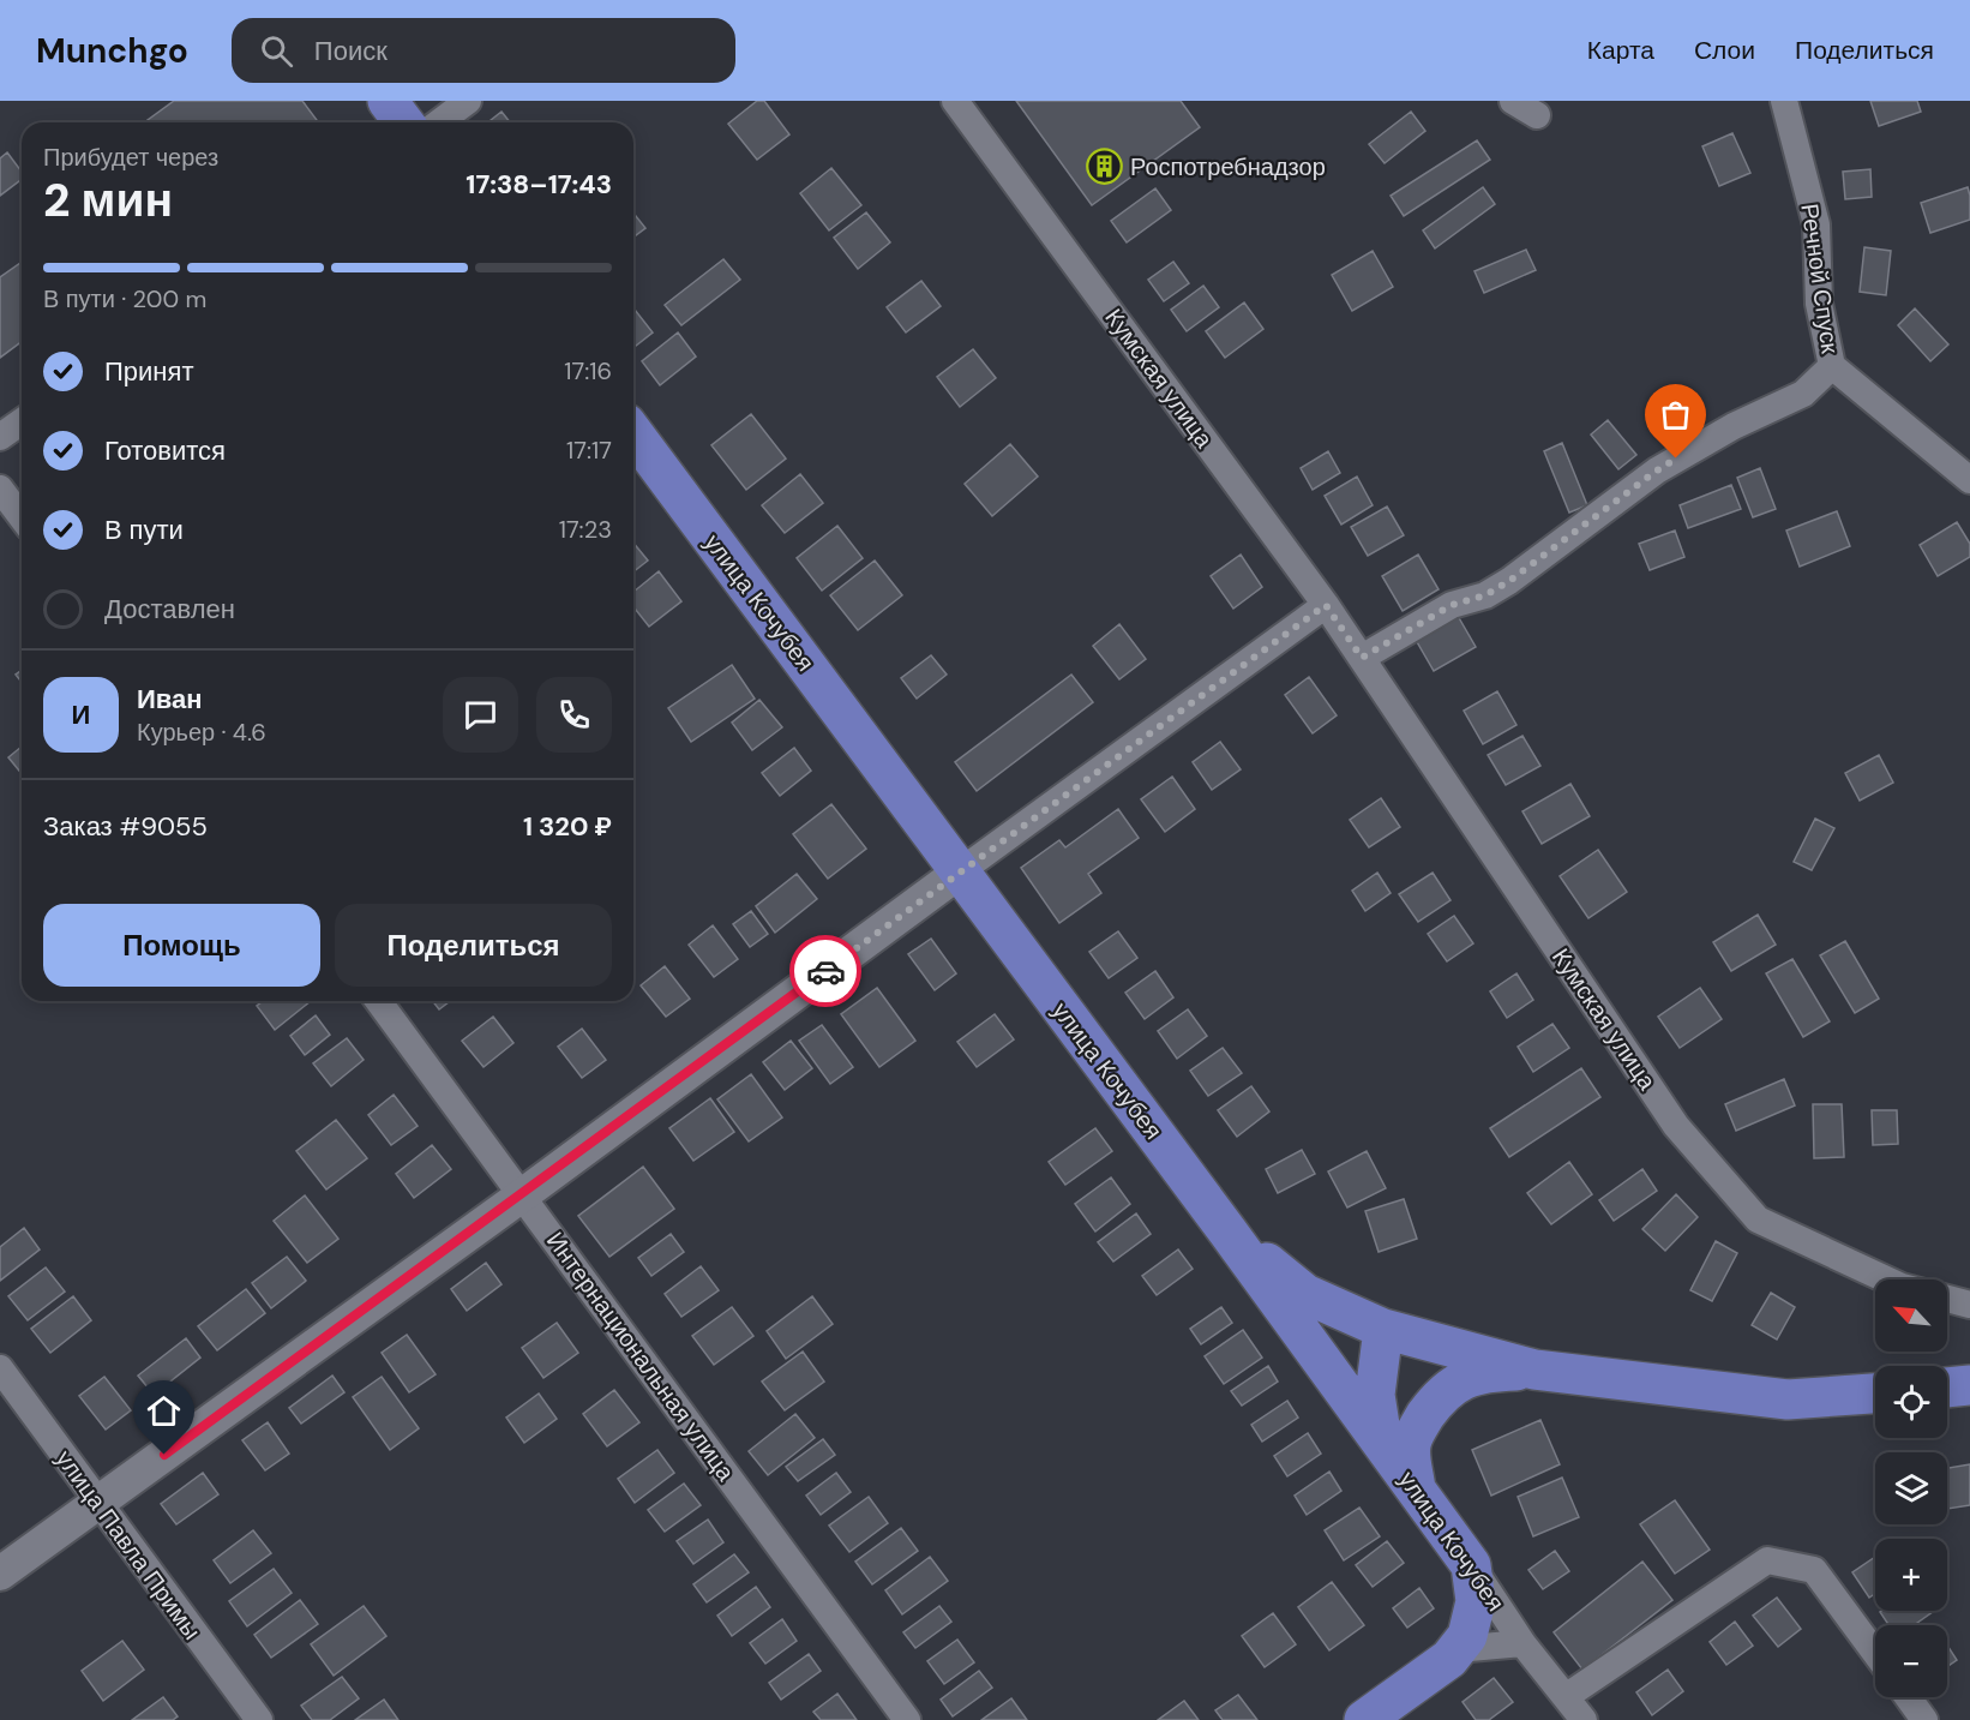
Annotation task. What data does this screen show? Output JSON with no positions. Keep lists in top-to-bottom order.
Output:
{
  "streets": {
    "main road": ["улица Кочубея"],
    "street": [
      "Речной Спуск",
      "Кумская улица",
      "Интернациональная улица",
      "улица Павла Примы"
    ]
  },
  "places": {
    "building": ["Роспотребнадзор"]
  },
  "north": "top left",
  "page": {
    "header": "Munchgo",
    "search": "Поиск",
    "nav": ["Карта", "Слои", "Поделиться"],
    "heading": ["2 мин", "Прибудет через", "17:38–17:43"],
    "panel": [
      "Иван",
      "Курьер · 4.6",
      "Заказ #9055",
      "1 320 ₽"
    ],
    "bar": "В пути · 200 m",
    "list": [
      ["Принят", "17:16"],
      ["Готовится", "17:17"],
      ["В пути", "17:23"],
      "Доставлен"
    ],
    "round": "И",
    "buttons": ["Помощь", "Поделиться"],
    "map_buttons": ["+", "−"]
  }
}
